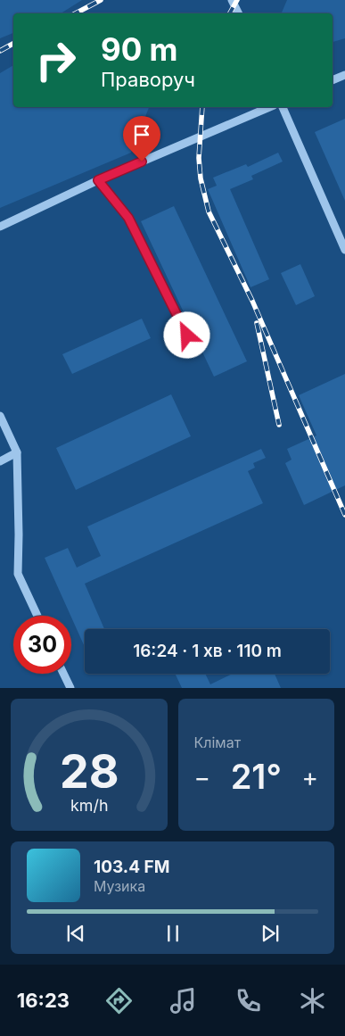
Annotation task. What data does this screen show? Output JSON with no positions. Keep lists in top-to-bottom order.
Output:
{
  "page": {
    "turn": ["90 m", "Праворуч"],
    "limit": "30",
    "trip": "16:24 · 1 хв · 110 m",
    "tile": "Клімат",
    "heat": ["−", "21°", "+"],
    "song": ["103.4 FM", "Музика"],
    "tabs": "16:23",
    "gauge": ["28", "km/h"]
  }
}
